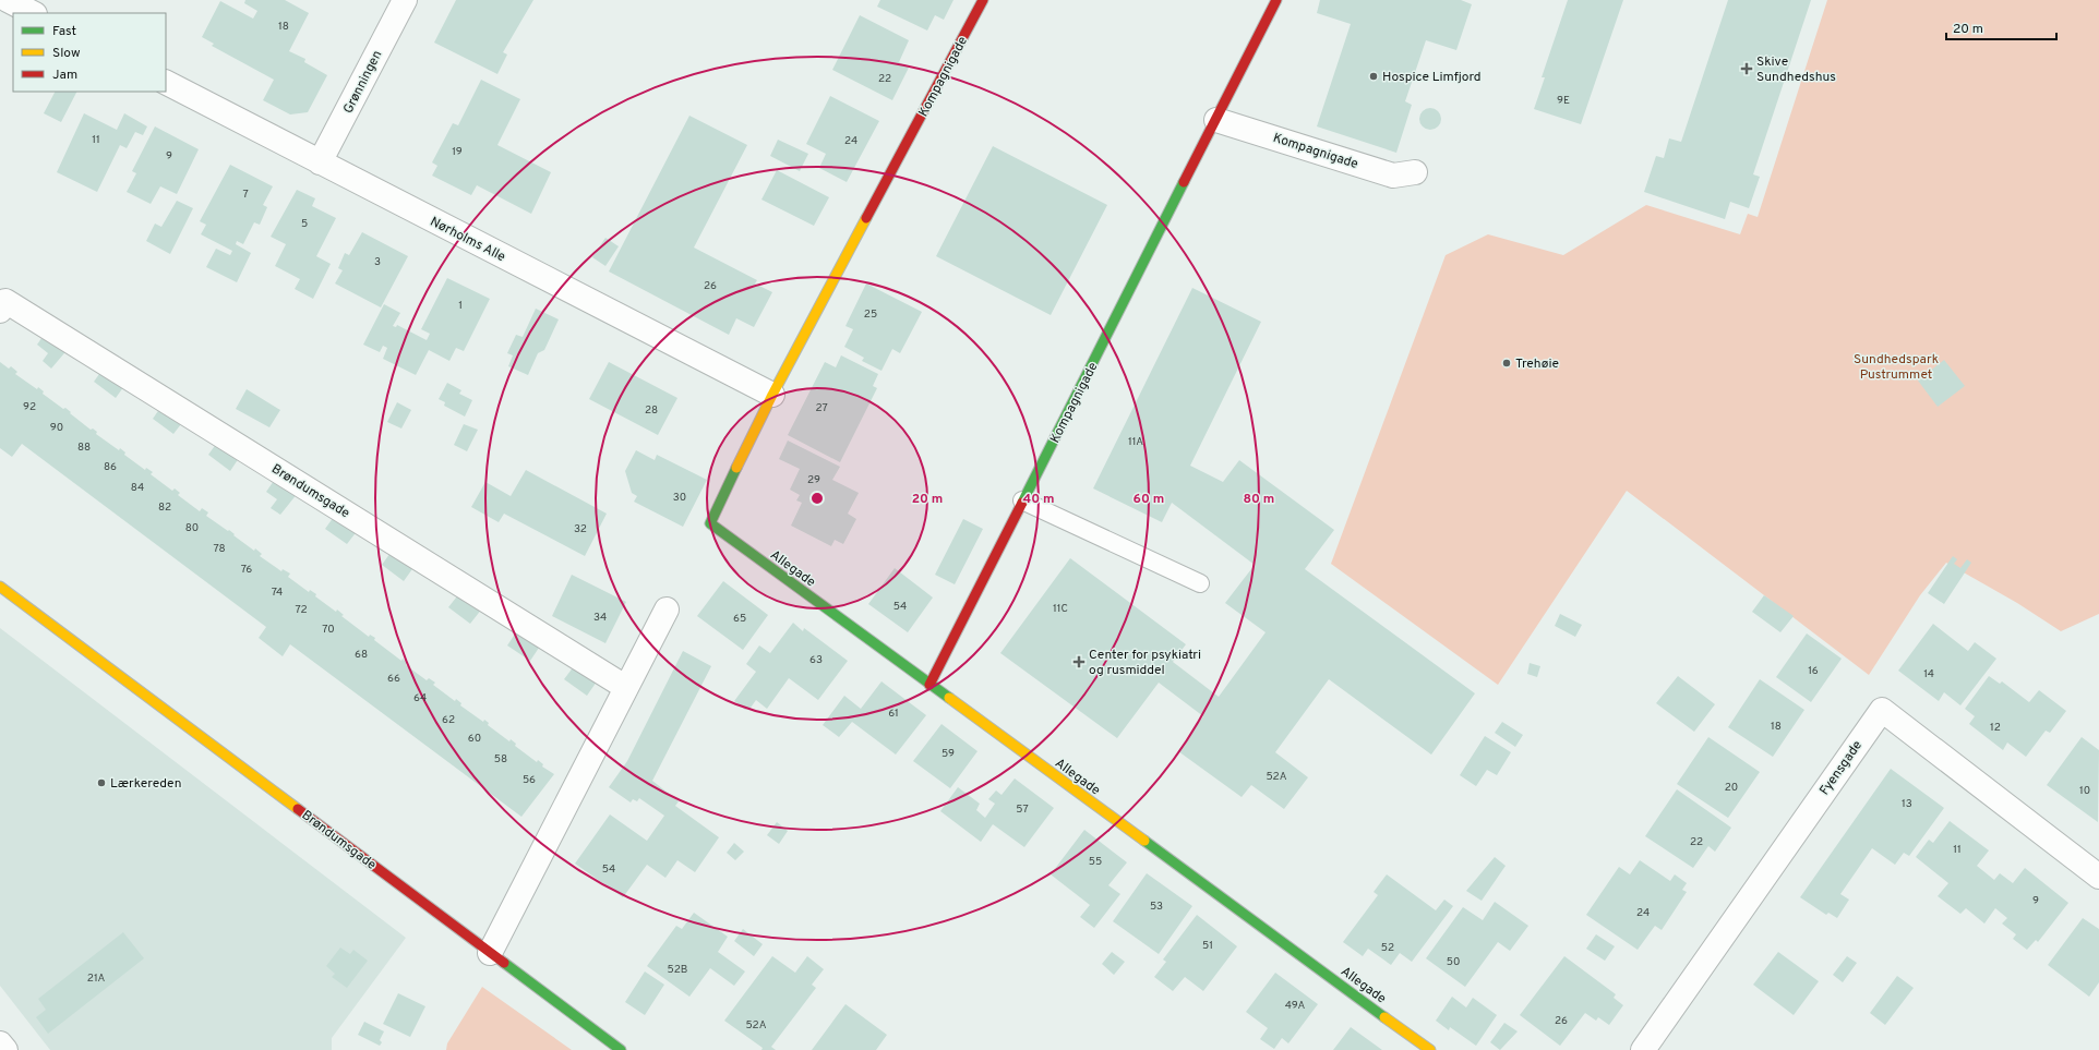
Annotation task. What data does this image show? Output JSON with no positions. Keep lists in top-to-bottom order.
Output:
{
  "streets": {
    "street": [
      "Kompagnigade",
      "Grønningen",
      "Nørholms Alle",
      "Brøndumsgade",
      "Allegade",
      "Fyensgade"
    ]
  },
  "crossings": [
    ["Kompagnigade", "Nørholms Alle"],
    ["Kompagnigade", "Allegade"],
    ["Grønningen", "Nørholms Alle"]
  ],
  "parks": ["Sundhedspark Pustrummet"],
  "places": {
    "health": ["Skive Sundhedshus", "Center for psykiatri og rusmiddel"],
    "other": ["Hospice Limfjord", "Trehøie", "Lærkereden"]
  },
  "house_numbers": [
    "18",
    "22",
    "9E",
    "11",
    "24",
    "19",
    "9",
    "7",
    "5",
    "3",
    "26",
    "1",
    "25",
    "92",
    "27",
    "28",
    "90",
    "11A",
    "88",
    "86",
    "29",
    "84",
    "30",
    "82",
    "80",
    "32",
    "78",
    "76",
    "74",
    "54",
    "11C",
    "72",
    "34",
    "65",
    "70",
    "68",
    "63",
    "16",
    "14",
    "66",
    "64",
    "61",
    "62",
    "18",
    "12",
    "60",
    "59",
    "58",
    "52A",
    "56",
    "20",
    "10",
    "13",
    "57",
    "22",
    "11",
    "55",
    "54",
    "9",
    "53",
    "24",
    "51",
    "52",
    "50",
    "52B",
    "21A",
    "49A",
    "26",
    "52A"
  ],
  "legend": ["Fast", "Slow", "Jam"],
  "scale_bar": "20 m",
  "rings": [
    "20 m",
    "40 m",
    "60 m",
    "80 m"
  ]
}
